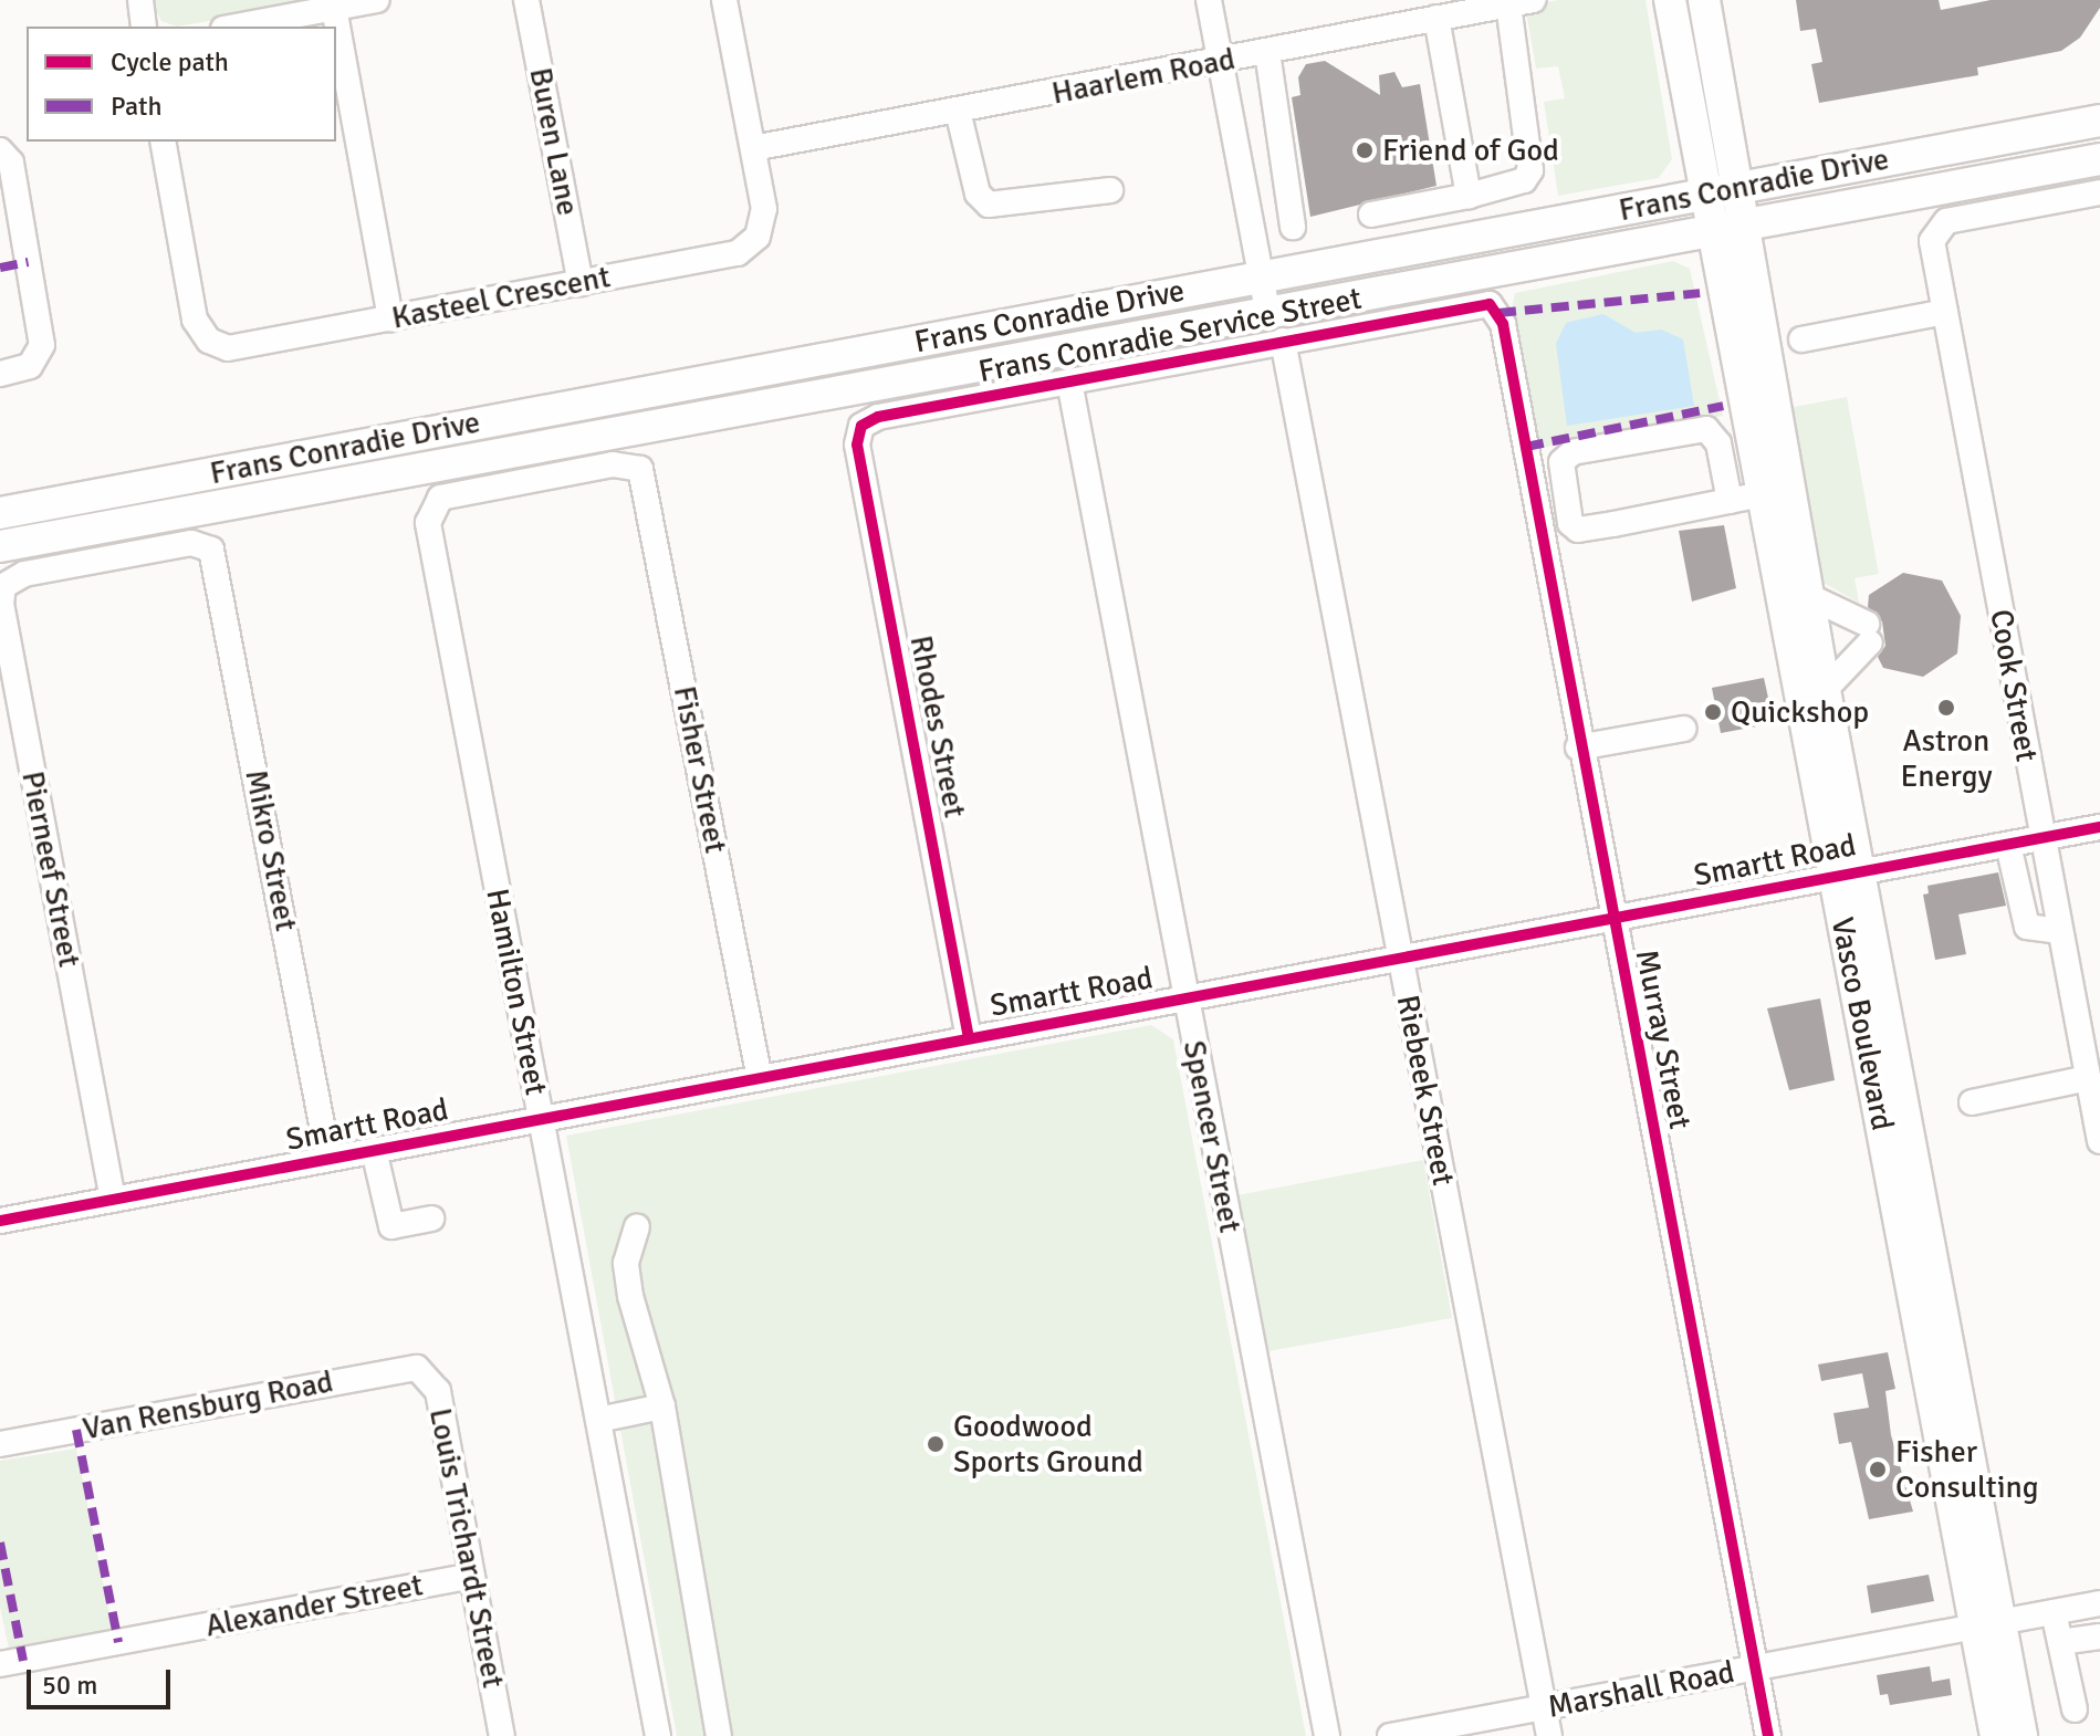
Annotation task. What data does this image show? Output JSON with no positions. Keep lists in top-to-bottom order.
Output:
{
  "streets": {
    "main road": ["Frans Conradie Drive", "Vasco Boulevard"],
    "street": [
      "Haarlem Road",
      "Buren Lane",
      "Kasteel Crescent",
      "Frans Conradie Service Street",
      "Cook Street",
      "Rhodes Street",
      "Fisher Street",
      "Mikro Street",
      "Smartt Road",
      "Pierneef Street",
      "Hamilton Street",
      "Murray Street",
      "Riebeek Street",
      "Spencer Street",
      "Van Rensburg Road",
      "Louis Trichardt Street",
      "Alexander Street",
      "Marshall Road"
    ]
  },
  "crossings": [
    ["Haarlem Road", "Kasteel Crescent"],
    ["Buren Lane", "Kasteel Crescent"],
    ["Frans Conradie Drive", "Vasco Boulevard"],
    ["Frans Conradie Service Street", "Rhodes Street"],
    ["Frans Conradie Service Street", "Murray Street"],
    ["Frans Conradie Service Street", "Riebeek Street"],
    ["Frans Conradie Service Street", "Spencer Street"],
    ["Cook Street", "Smartt Road"],
    ["Rhodes Street", "Smartt Road"],
    ["Fisher Street", "Smartt Road"],
    ["Fisher Street", "Hamilton Street"],
    ["Mikro Street", "Smartt Road"],
    ["Mikro Street", "Pierneef Street"],
    ["Smartt Road", "Pierneef Street"],
    ["Smartt Road", "Hamilton Street"],
    ["Smartt Road", "Vasco Boulevard"],
    ["Smartt Road", "Murray Street"],
    ["Smartt Road", "Riebeek Street"],
    ["Smartt Road", "Spencer Street"],
    ["Vasco Boulevard", "Marshall Road"],
    ["Murray Street", "Marshall Road"],
    ["Riebeek Street", "Marshall Road"],
    ["Van Rensburg Road", "Louis Trichardt Street"],
    ["Louis Trichardt Street", "Alexander Street"]
  ],
  "places": [
    "Friend of God",
    "Astron Energy",
    "Quickshop",
    "Goodwood Sports Ground",
    "Fisher Consulting"
  ],
  "legend": ["Cycle path", "Path"],
  "scale_bar": "50 m"
}
